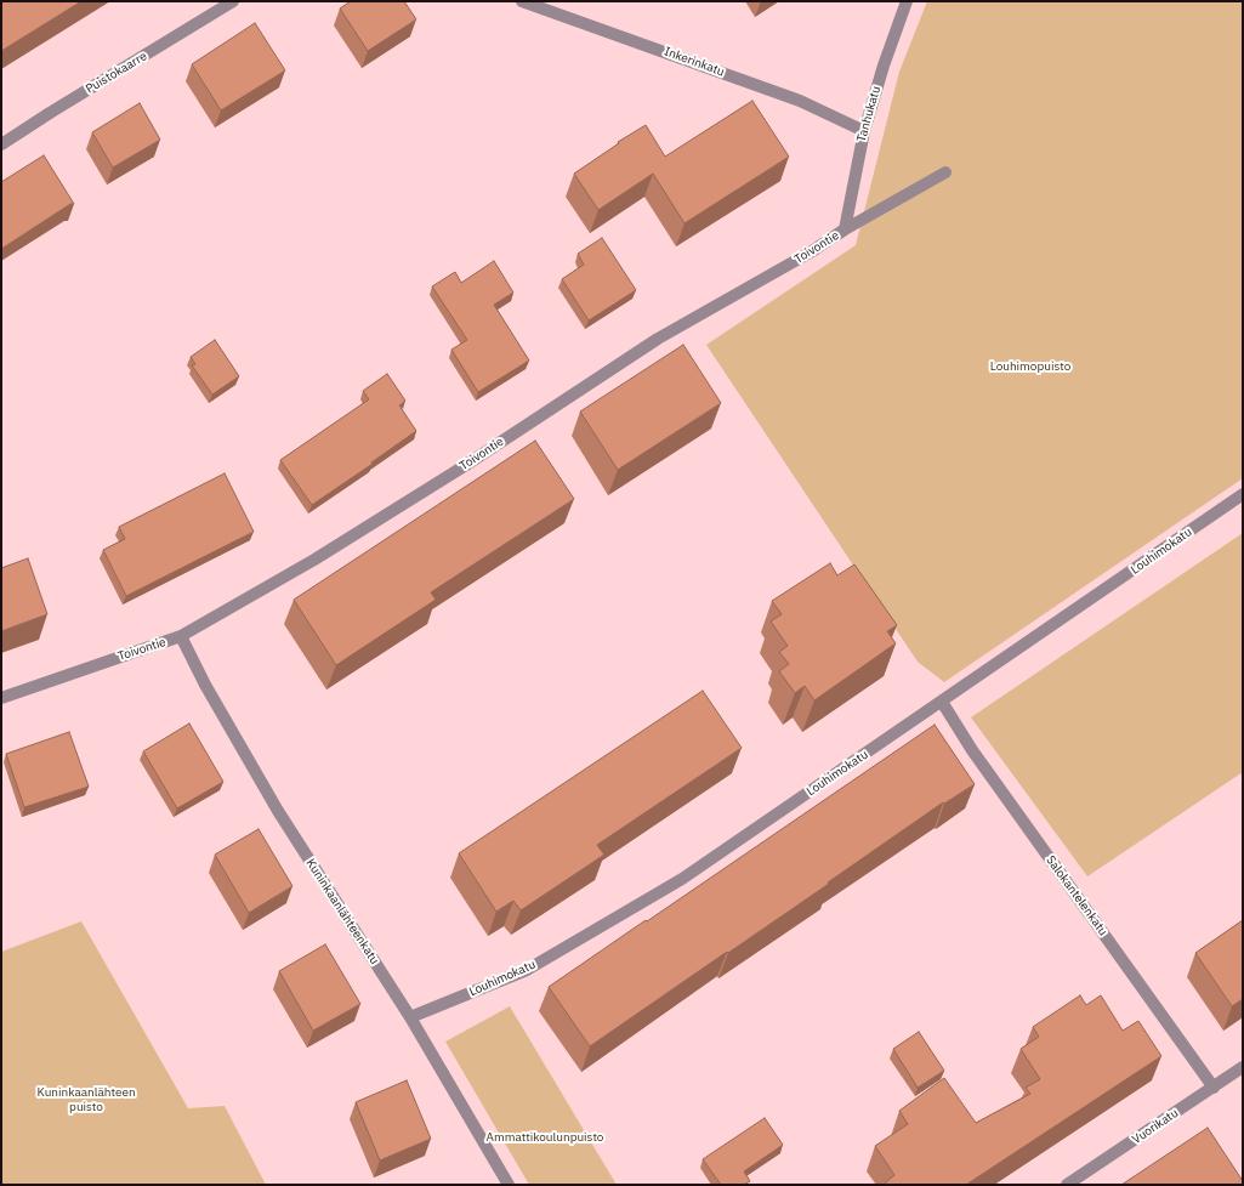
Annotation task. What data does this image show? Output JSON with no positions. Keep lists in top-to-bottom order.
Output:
{
  "streets": {
    "street": [
      "Inkerinkatu",
      "Puistokaarre",
      "Tanhukatu",
      "Toivontie",
      "Louhimokatu",
      "Salokantelenkatu",
      "Kuninkaanlähteenkatu",
      "Vuorikatu"
    ]
  },
  "crossings": [
    ["Inkerinkatu", "Tanhukatu"],
    ["Tanhukatu", "Toivontie"],
    ["Toivontie", "Kuninkaanlähteenkatu"],
    ["Louhimokatu", "Salokantelenkatu"],
    ["Louhimokatu", "Kuninkaanlähteenkatu"],
    ["Salokantelenkatu", "Vuorikatu"]
  ],
  "parks": ["Louhimopuisto", "Kuninkaanlähteen puisto", "Ammattikoulunpuisto"]
}
